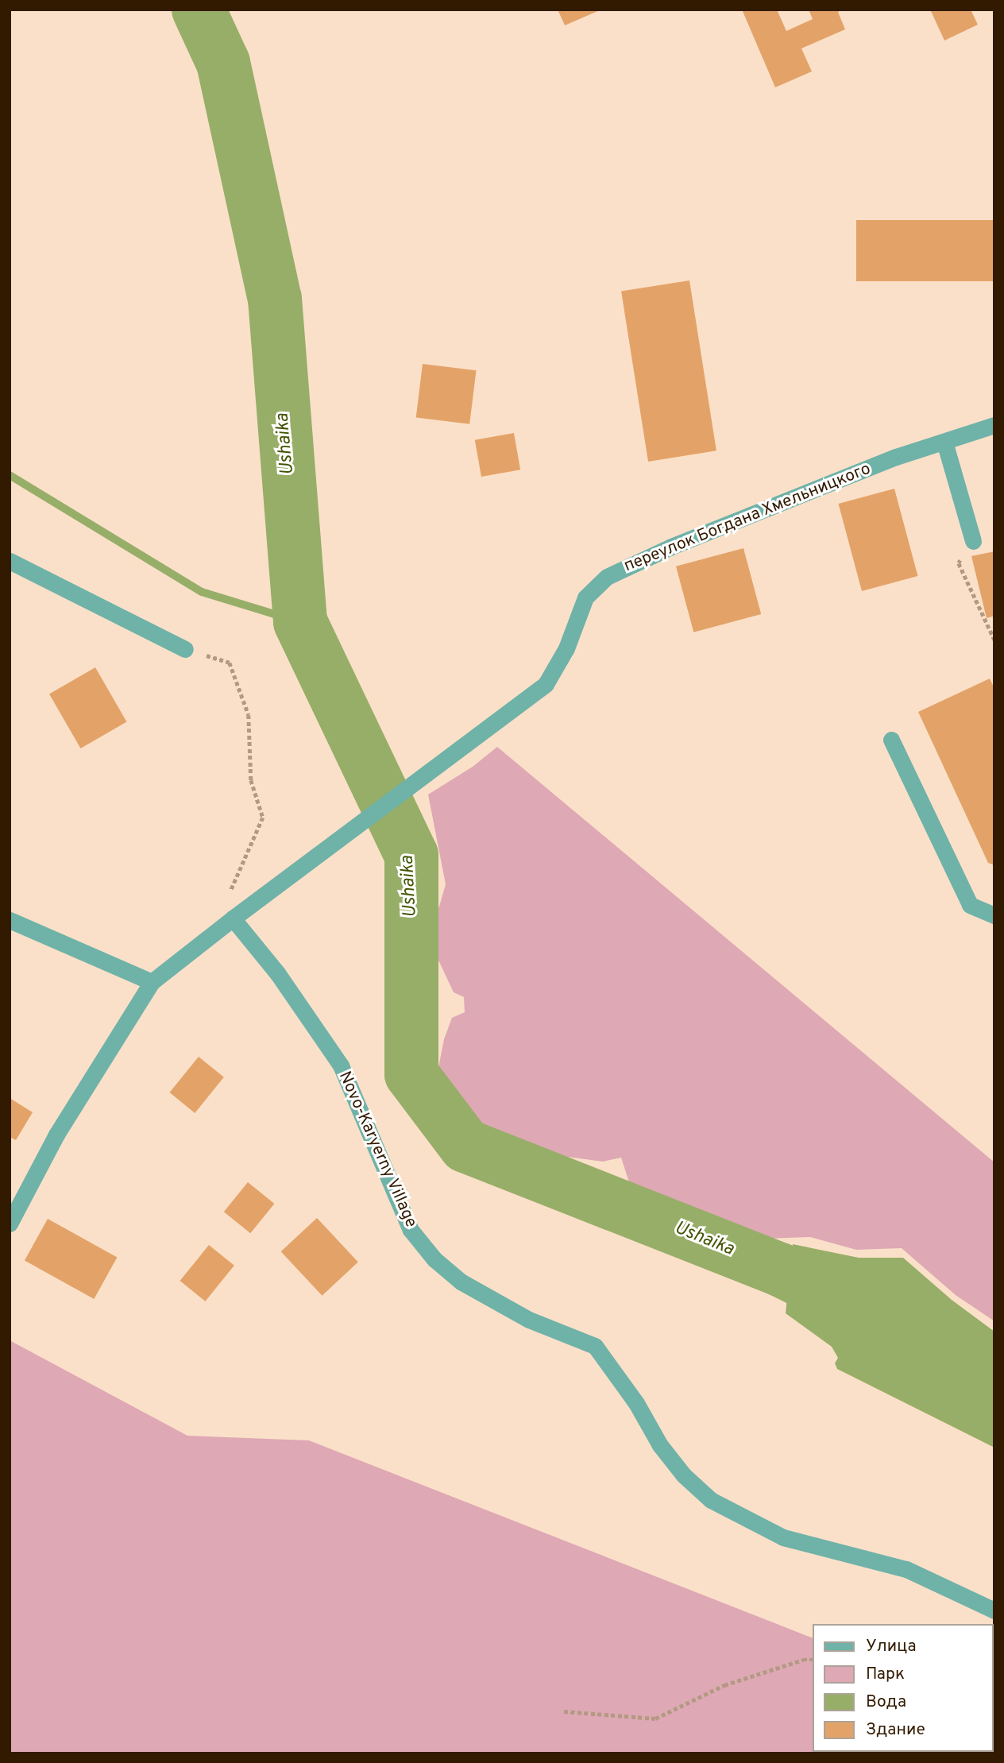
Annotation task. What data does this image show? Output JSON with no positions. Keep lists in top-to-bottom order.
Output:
{
  "streets": {
    "street": ["переулок Богдана Хмельницкого", "Novo-Karyerny Village"]
  },
  "crossings": [
    ["переулок Богдана Хмельницкого", "Novo-Karyerny Village"]
  ],
  "water": ["Ushaika"],
  "legend": [
    "Улица",
    "Парк",
    "Вода",
    "Здание"
  ]
}
